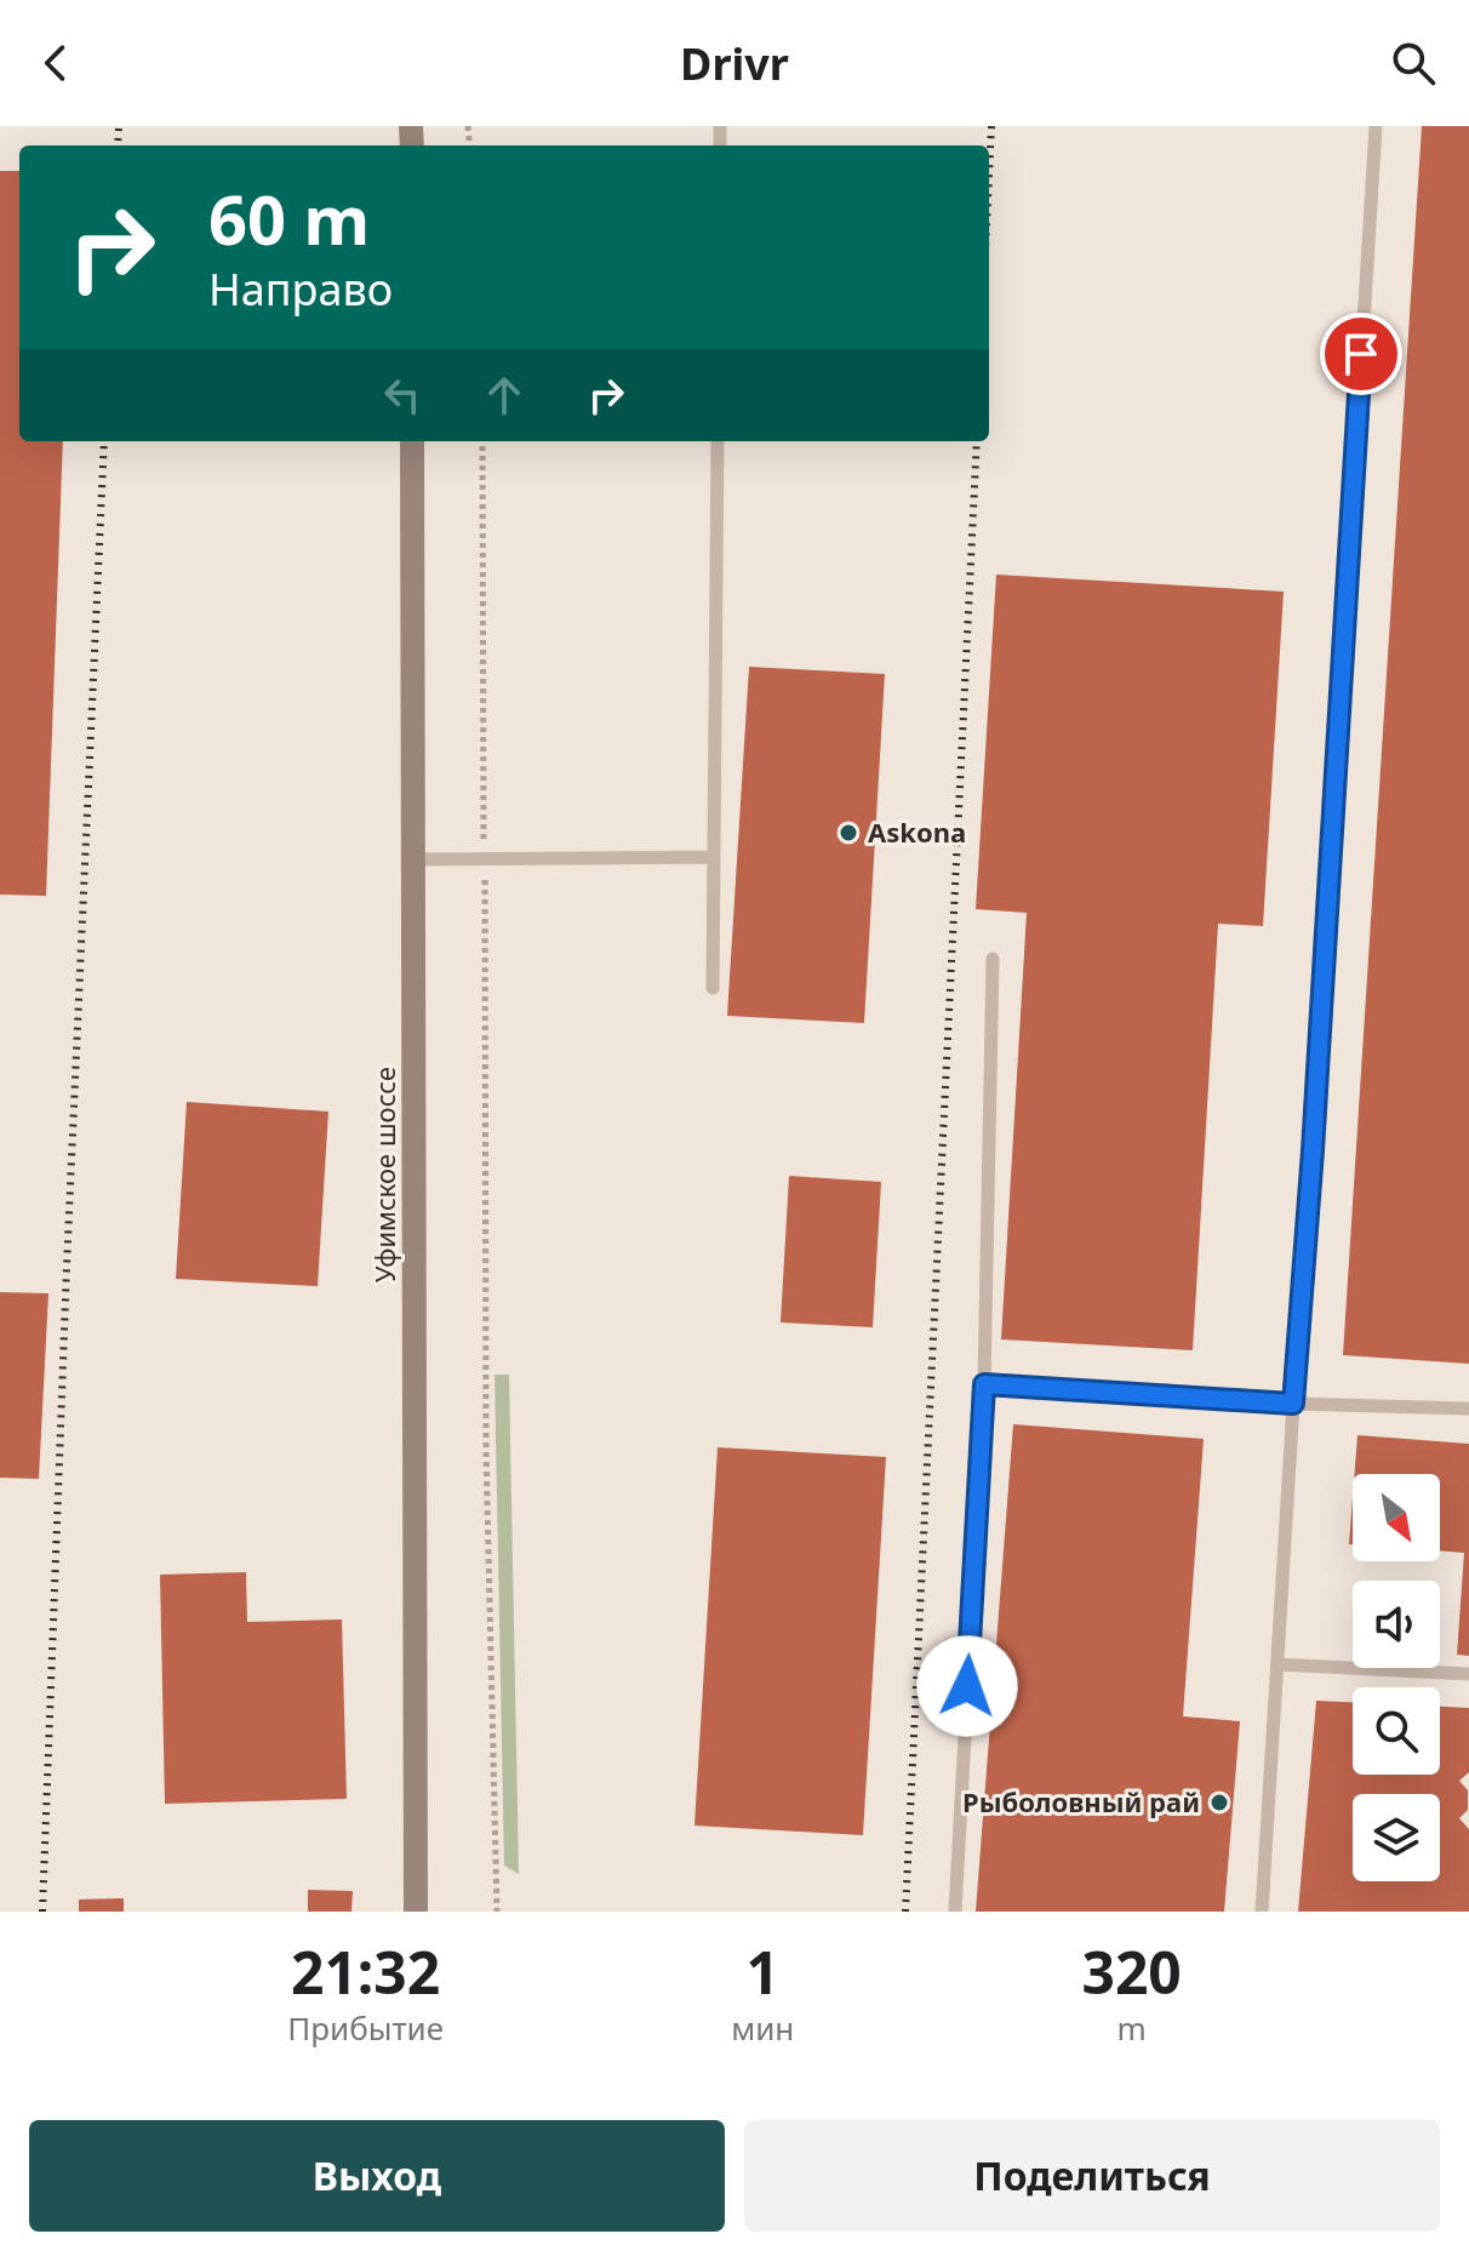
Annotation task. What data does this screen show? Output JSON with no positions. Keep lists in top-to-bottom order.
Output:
{
  "streets": {
    "main road": ["Уфимское шоссе"]
  },
  "places": ["Askona", "Рыболовный рай"],
  "north": "bottom right",
  "page": {
    "header": "Drivr",
    "turn": ["60 m", "Направо"],
    "eta": [
      "21:32",
      "Прибытие",
      "1",
      "мин",
      "320",
      "m"
    ],
    "buttons": ["Выход", "Поделиться"]
  }
}
